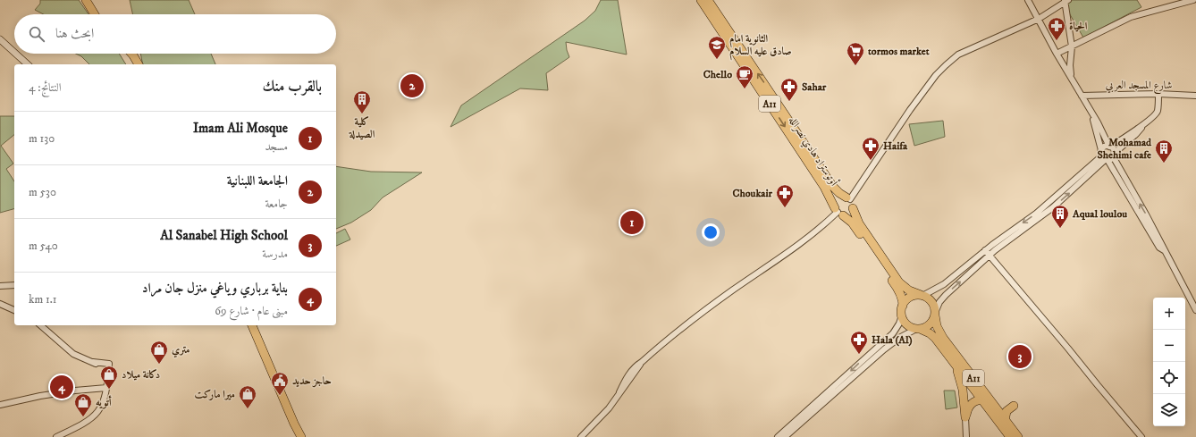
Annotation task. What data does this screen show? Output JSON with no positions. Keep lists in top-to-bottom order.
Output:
{
  "streets": {
    "highway": ["A11", "أوتوستراد هادي نصرالله"],
    "street": ["شارع المسجد العربي"]
  },
  "crossings": [
    ["A11", "أوتوستراد هادي نصرالله"]
  ],
  "places": {
    "pharmacy": [
      "الحياة",
      "Sahar",
      "Haifa",
      "Choukair",
      "Hala (Al)"
    ],
    "school or university": ["الثانویة امام صادق عليه السلام"],
    "supermarket": ["tormos market"],
    "cafe": ["Chello"],
    "building": ["كلية الصيدلة", "Mohamad Shehimi cafe", "Aqual loulou"],
    "shop": [
      "متري",
      "دكانة ميلاد",
      "ميرا ماركت",
      "أتويه"
    ],
    "public building": ["حاجز حديد"]
  },
  "page": {
    "search": "ابحث هنا",
    "heading": ["بالقرب منك", "النتائج: 4"],
    "pins": [
      "2",
      "1",
      "3",
      "4"
    ],
    "list": [
      {
        "mark": "1",
        "name": "Imam Ali Mosque",
        "note": "مسجد",
        "value": "130 m"
      },
      {
        "mark": "2",
        "name": "الجامعة اللبنانية",
        "note": "جامعة",
        "value": "530 m"
      },
      {
        "mark": "3",
        "name": "Al Sanabel High School",
        "note": "مدرسة",
        "value": "540 m"
      },
      {
        "mark": "4",
        "name": "بناية برباري وياغي منزل جان مراد",
        "note": "مبنى عام · شارع 69",
        "value": "1.1 km"
      }
    ],
    "map_buttons": ["+", "−"]
  }
}
